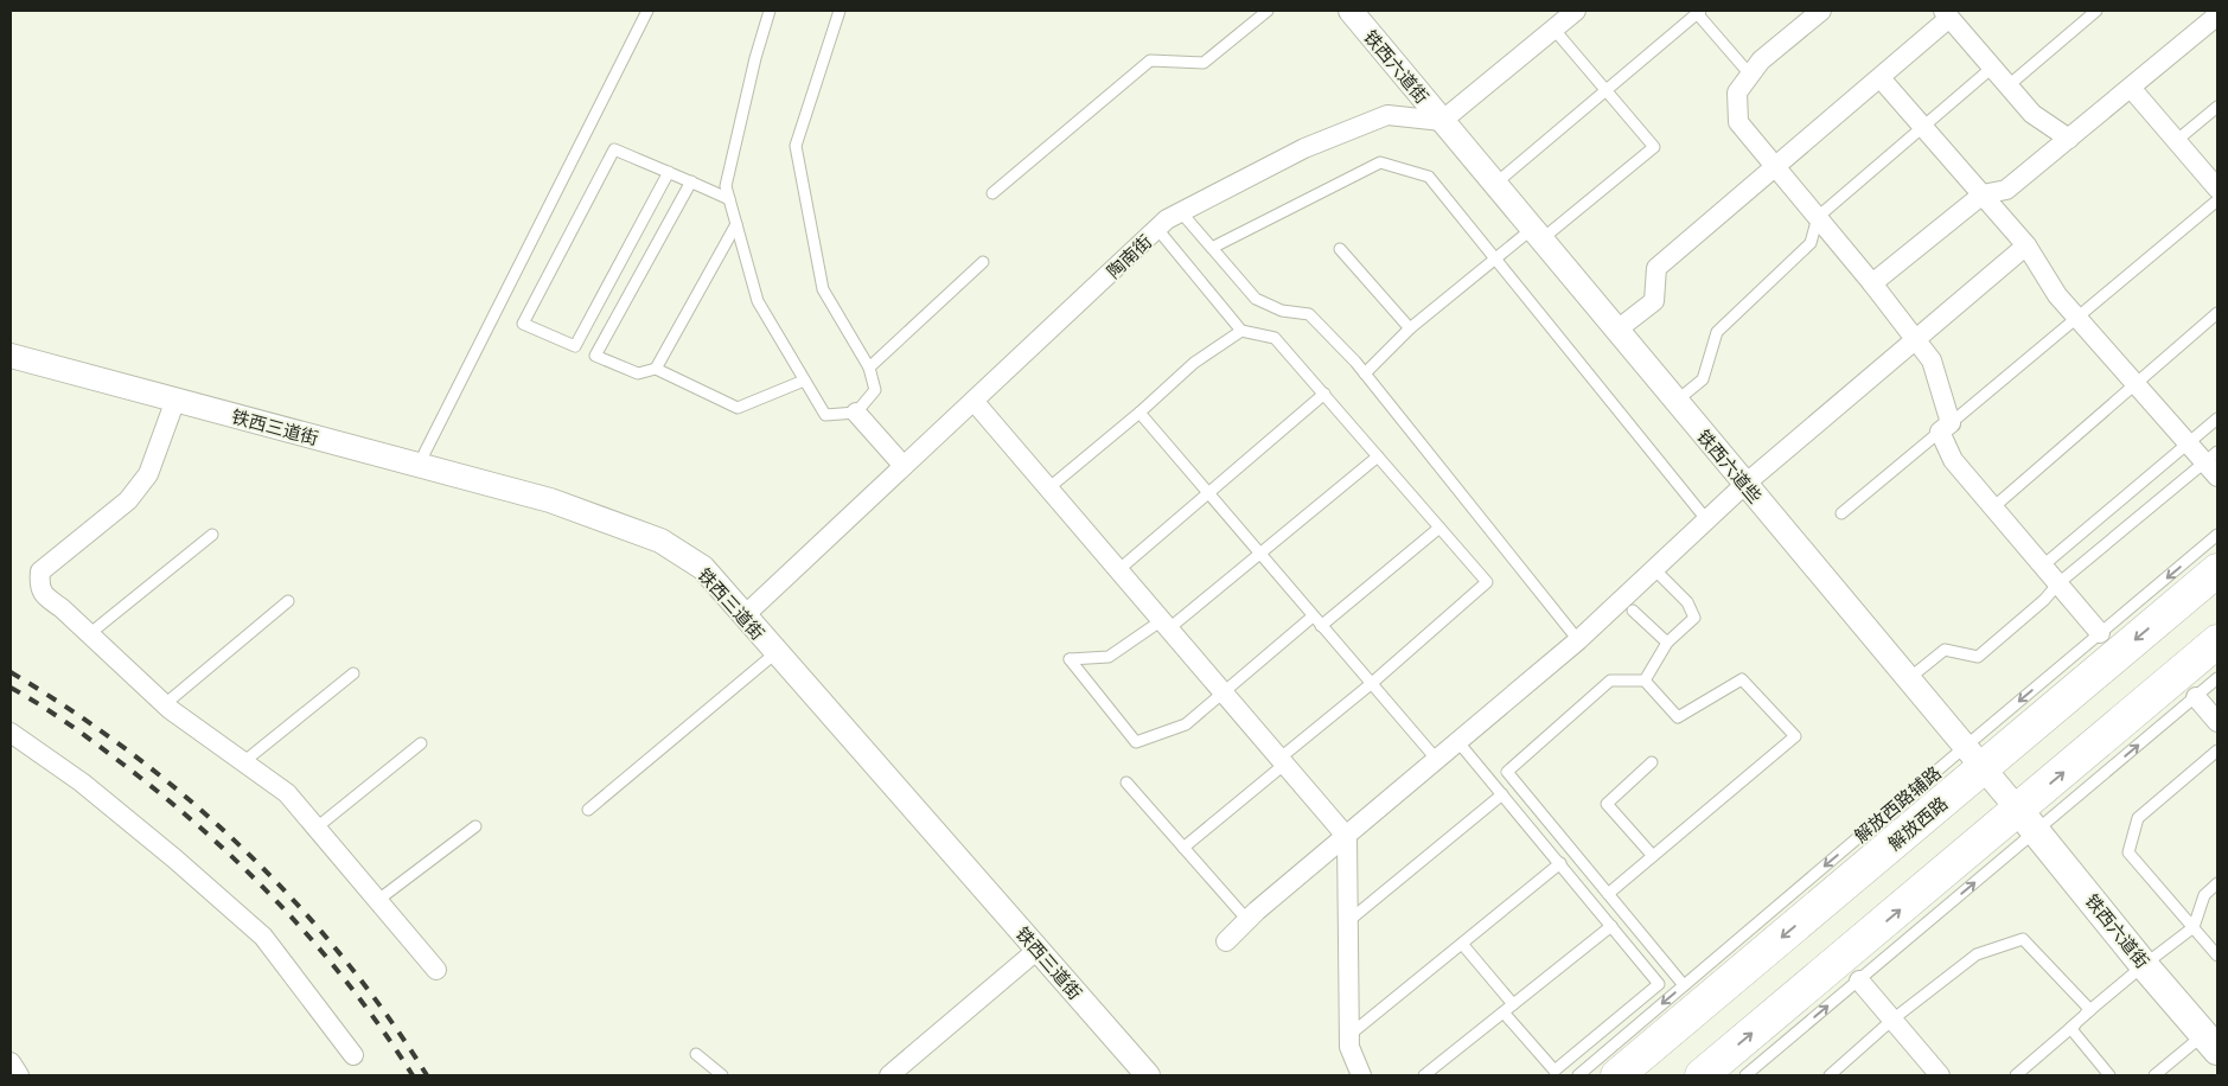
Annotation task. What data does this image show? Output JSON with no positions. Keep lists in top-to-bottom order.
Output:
{
  "streets": {
    "highway": ["解放西路"],
    "main road": ["铁西六道街"],
    "street": ["陶南街", "铁西三道街", "铁西六道些"],
    "lane": ["解放西路辅路"]
  },
  "crossings": [
    ["铁西六道街", "陶南街"],
    ["铁西六道街", "铁西六道些"],
    ["陶南街", "铁西三道街"],
    ["陶南街", "铁西六道些"],
    ["铁西六道些", "解放西路辅路"],
    ["铁西六道些", "解放西路"],
    ["解放西路辅路", "解放西路"]
  ]
}
